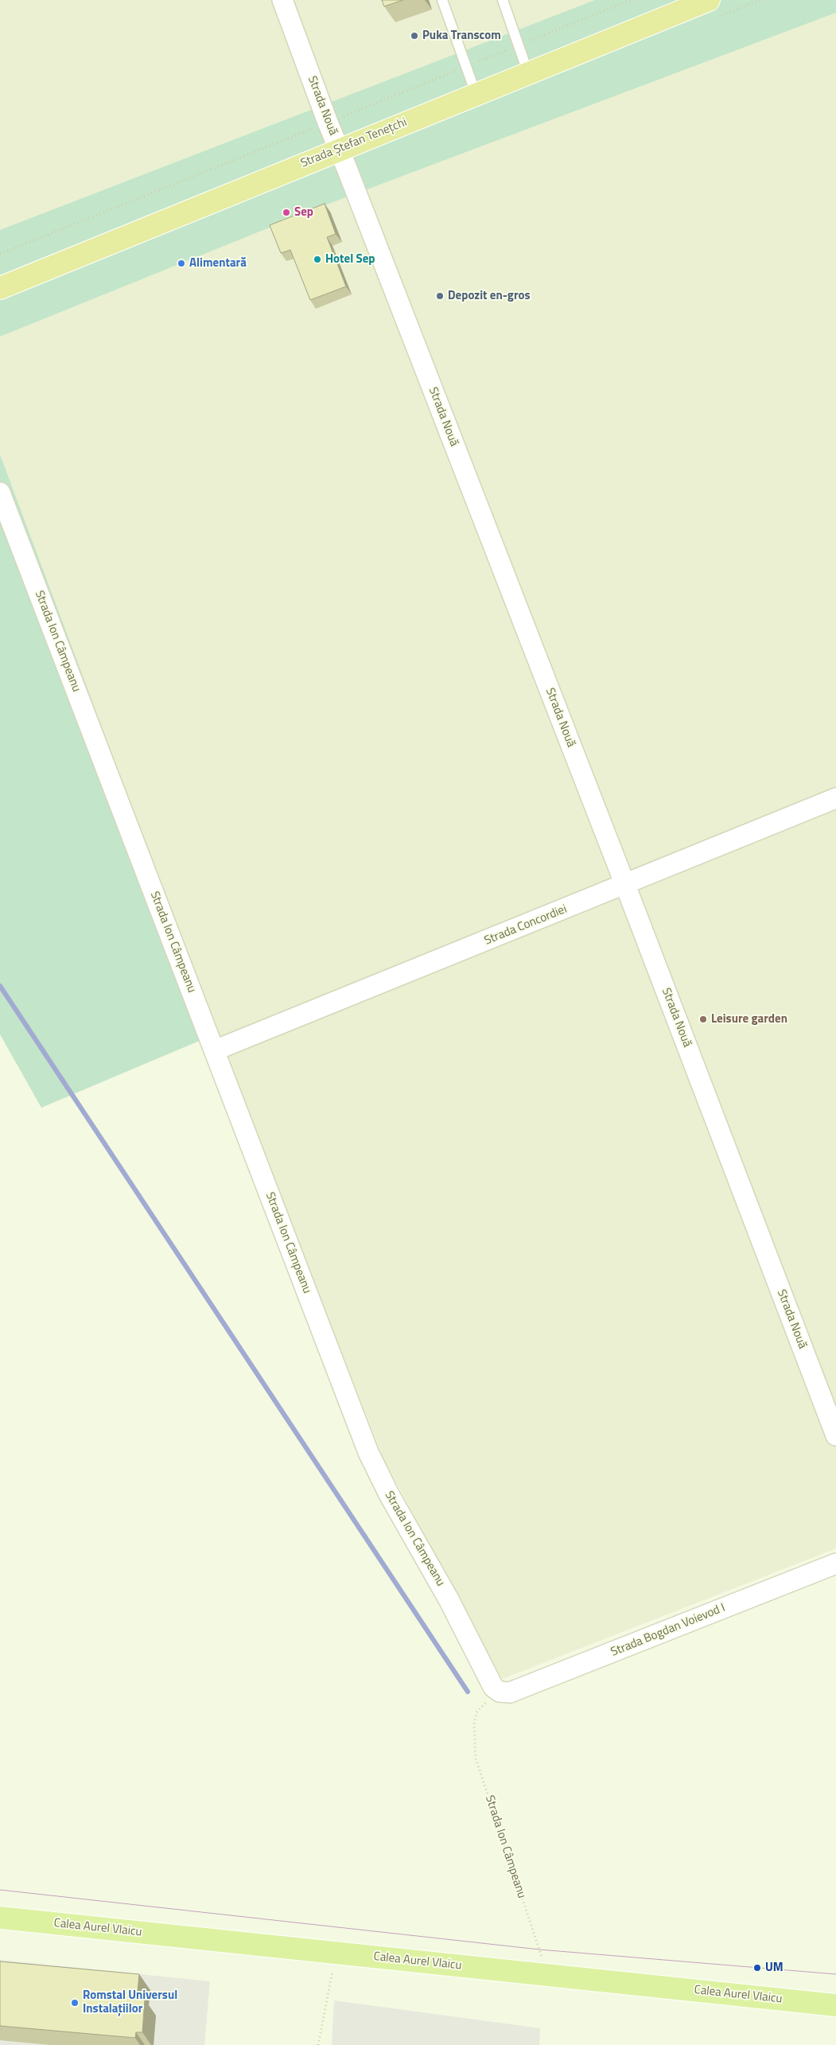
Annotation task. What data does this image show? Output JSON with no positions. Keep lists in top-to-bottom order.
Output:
{
  "streets": {
    "highway": ["Strada Ștefan Tenețchi"],
    "main road": ["Calea Aurel Vlaicu"],
    "street": [
      "Strada Nouă",
      "Strada Ion Câmpeanu",
      "Strada Concordiei",
      "Strada Bogdan Voievod I"
    ]
  },
  "crossings": [
    ["Strada Nouă", "Strada Ștefan Tenețchi"],
    ["Strada Nouă", "Strada Concordiei"],
    ["Strada Ion Câmpeanu", "Strada Concordiei"],
    ["Strada Ion Câmpeanu", "Strada Bogdan Voievod I"],
    ["Strada Ion Câmpeanu", "Calea Aurel Vlaicu"]
  ],
  "places": [
    "Puka Transcom",
    "Sep",
    "Hotel Sep",
    "Alimentară",
    "Depozit en-gros",
    "Leisure garden",
    "UM",
    "Romstal Universul Instalațiilor"
  ]
}
